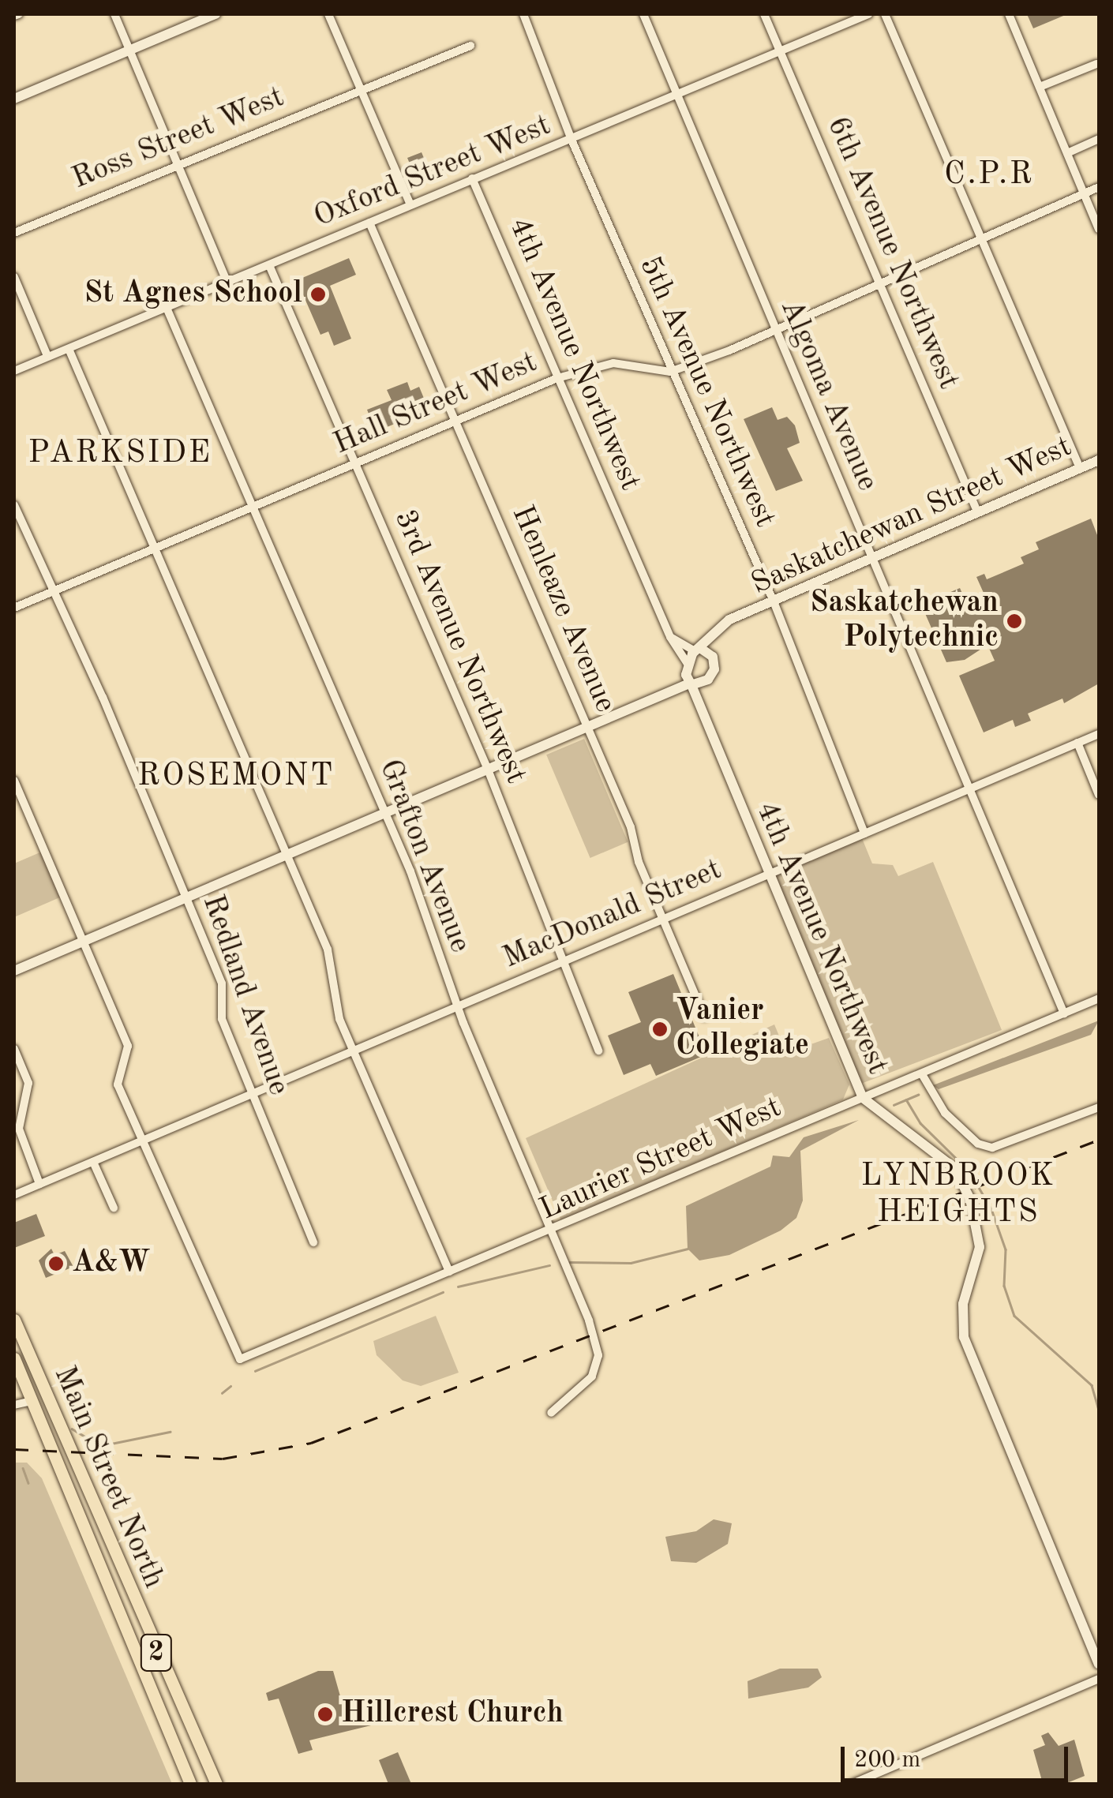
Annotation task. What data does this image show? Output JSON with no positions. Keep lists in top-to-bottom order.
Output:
{
  "streets": {
    "main road": ["Main Street North", "2"],
    "street": [
      "Ross Street West",
      "Oxford Street West",
      "6th Avenue Northwest",
      "4th Avenue Northwest",
      "5th Avenue Northwest",
      "Algoma Avenue",
      "Hall Street West",
      "Saskatchewan Street West",
      "Henleaze Avenue",
      "3rd Avenue Northwest",
      "Grafton Avenue",
      "MacDonald Street",
      "Redland Avenue",
      "Laurier Street West"
    ]
  },
  "crossings": [
    ["Oxford Street West", "6th Avenue Northwest"],
    ["Oxford Street West", "4th Avenue Northwest"],
    ["Oxford Street West", "5th Avenue Northwest"],
    ["Oxford Street West", "Algoma Avenue"],
    ["Oxford Street West", "Henleaze Avenue"],
    ["Oxford Street West", "3rd Avenue Northwest"],
    ["Oxford Street West", "Grafton Avenue"],
    ["6th Avenue Northwest", "Saskatchewan Street West"],
    ["4th Avenue Northwest", "Hall Street West"],
    ["4th Avenue Northwest", "Saskatchewan Street West"],
    ["4th Avenue Northwest", "MacDonald Street"],
    ["4th Avenue Northwest", "Laurier Street West"],
    ["5th Avenue Northwest", "Hall Street West"],
    ["5th Avenue Northwest", "Saskatchewan Street West"],
    ["5th Avenue Northwest", "MacDonald Street"],
    ["Algoma Avenue", "Saskatchewan Street West"],
    ["Algoma Avenue", "MacDonald Street"],
    ["Algoma Avenue", "Laurier Street West"],
    ["Hall Street West", "Henleaze Avenue"],
    ["Hall Street West", "3rd Avenue Northwest"],
    ["Hall Street West", "Grafton Avenue"],
    ["Hall Street West", "Redland Avenue"],
    ["Henleaze Avenue", "MacDonald Street"],
    ["3rd Avenue Northwest", "MacDonald Street"],
    ["Grafton Avenue", "MacDonald Street"],
    ["Grafton Avenue", "Laurier Street West"],
    ["MacDonald Street", "Redland Avenue"],
    ["MacDonald Street", "Laurier Street West"]
  ],
  "districts": [
    "C.P.R",
    "PARKSIDE",
    "ROSEMONT",
    "LYNBROOK HEIGHTS"
  ],
  "places": [
    "St Agnes School",
    "Saskatchewan Polytechnic",
    "Vanier Collegiate",
    "A&W",
    "Hillcrest Church"
  ],
  "scale_bar": "200 m"
}
